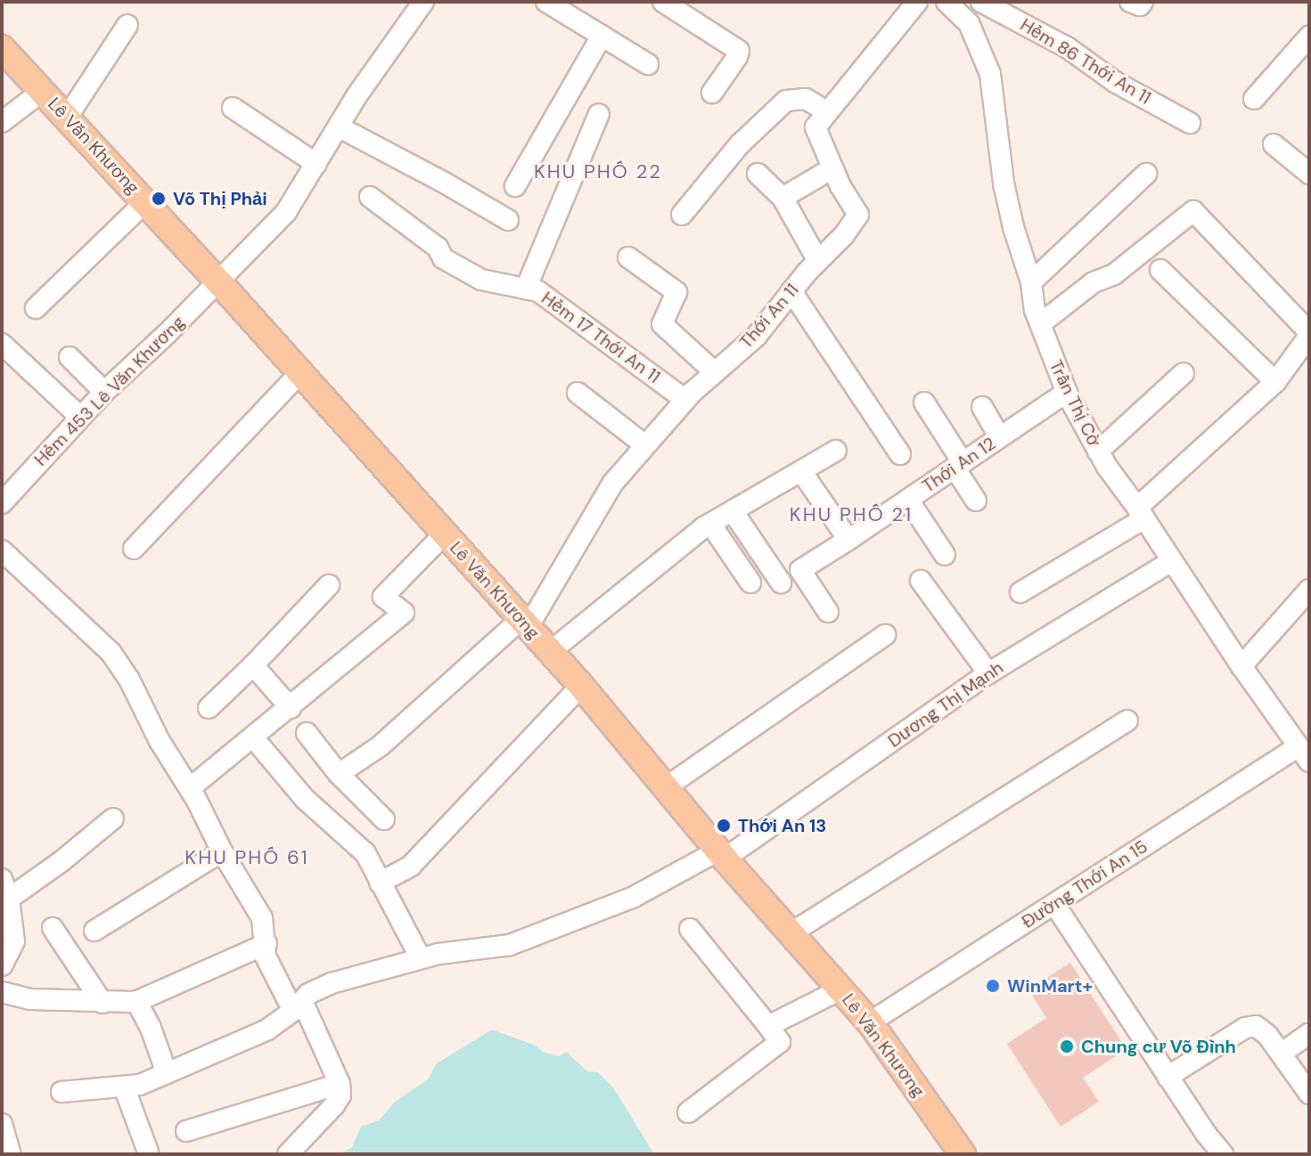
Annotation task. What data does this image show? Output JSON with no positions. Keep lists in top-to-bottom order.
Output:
{
  "streets": {
    "main road": ["Lê Văn Khương"],
    "street": [
      "Hẻm 86 Thới An 11",
      "Thới An 11",
      "Hẻm 17 Thới An 11",
      "Hẻm 453 Lê Văn Khương",
      "Trần Thị Cờ",
      "Thới An 12",
      "Dương Thị Mạnh",
      "Đường Thới An 15"
    ]
  },
  "crossings": [
    ["Lê Văn Khương", "Thới An 11"],
    ["Lê Văn Khương", "Hẻm 453 Lê Văn Khương"],
    ["Lê Văn Khương", "Dương Thị Mạnh"],
    ["Lê Văn Khương", "Đường Thới An 15"],
    ["Thới An 11", "Hẻm 17 Thới An 11"],
    ["Trần Thị Cờ", "Thới An 12"],
    ["Trần Thị Cờ", "Dương Thị Mạnh"],
    ["Trần Thị Cờ", "Đường Thới An 15"]
  ],
  "districts": ["KHU PHỐ 22", "KHU PHỐ 21", "KHU PHỐ 61"],
  "places": [
    "Võ Thị Phải",
    "Thới An 13",
    "WinMart+",
    "Chung cư Võ Đình"
  ]
}
